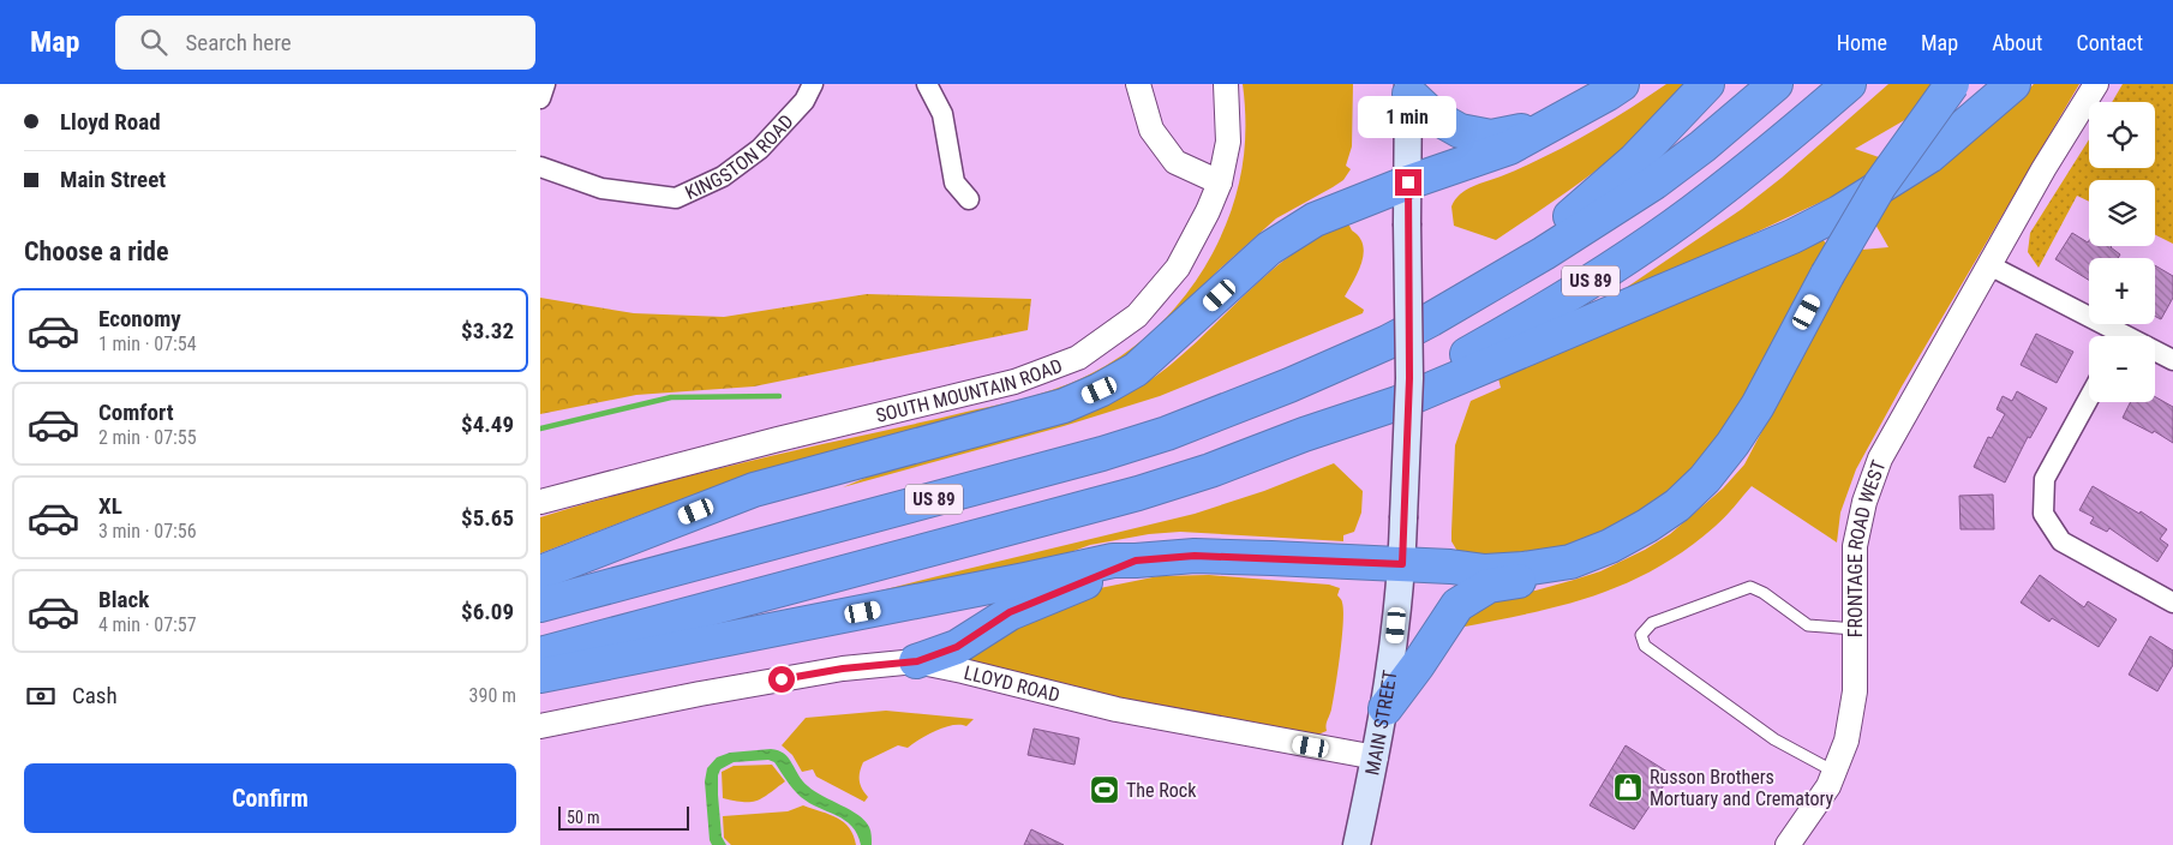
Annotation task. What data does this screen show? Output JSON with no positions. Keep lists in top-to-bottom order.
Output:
{
  "streets": {
    "highway": ["US 89"],
    "main road": ["MAIN STREET"],
    "street": [
      "KINGSTON ROAD",
      "SOUTH MOUNTAIN ROAD",
      "FRONTAGE ROAD WEST",
      "LLOYD ROAD"
    ]
  },
  "crossings": [
    ["LLOYD ROAD", "MAIN STREET"]
  ],
  "places": {
    "shop": ["Russon Brothers Mortuary and Crematory"],
    "sports": ["The Rock"]
  },
  "scale_bar": "50 m",
  "page": {
    "header": "Map",
    "search": "Search here",
    "nav": [
      "Home",
      "Map",
      "About",
      "Contact"
    ],
    "banner": ["Lloyd Road", "Main Street"],
    "bubble": "1 min",
    "map_buttons": ["+", "−"],
    "heading": "Choose a ride",
    "list": [
      {
        "name": "Economy",
        "note": "1 min · 07:54",
        "value": "$3.32"
      },
      {
        "name": "Comfort",
        "note": "2 min · 07:55",
        "value": "$4.49"
      },
      {
        "name": "XL",
        "note": "3 min · 07:56",
        "value": "$5.65"
      },
      {
        "name": "Black",
        "note": "4 min · 07:57",
        "value": "$6.09"
      }
    ],
    "pay": ["Cash", "390 m"],
    "buttons": "Confirm",
    "scale": "50 m"
  }
}
